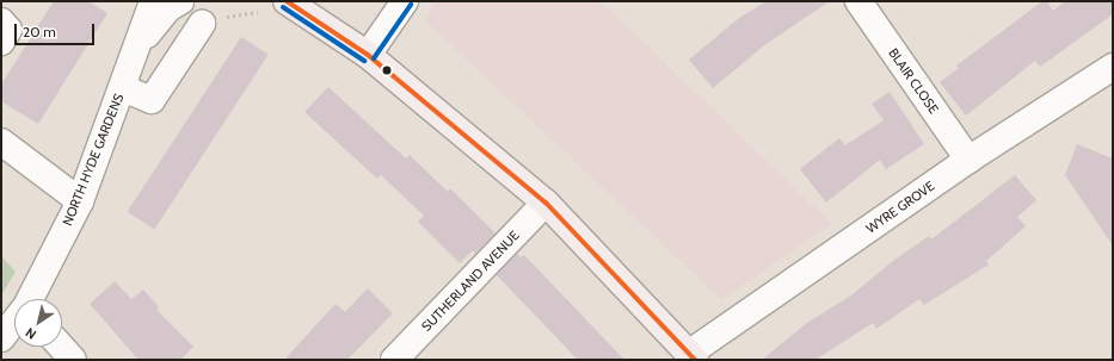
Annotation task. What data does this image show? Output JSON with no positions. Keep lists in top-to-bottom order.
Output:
{
  "streets": {
    "street": [
      "BLAIR CLOSE",
      "NORTH HYDE GARDENS",
      "WYRE GROVE",
      "SUTHERLAND AVENUE"
    ]
  },
  "crossings": [
    ["BLAIR CLOSE", "WYRE GROVE"]
  ],
  "scale_bar": "20 m",
  "north": "bottom left"
}
